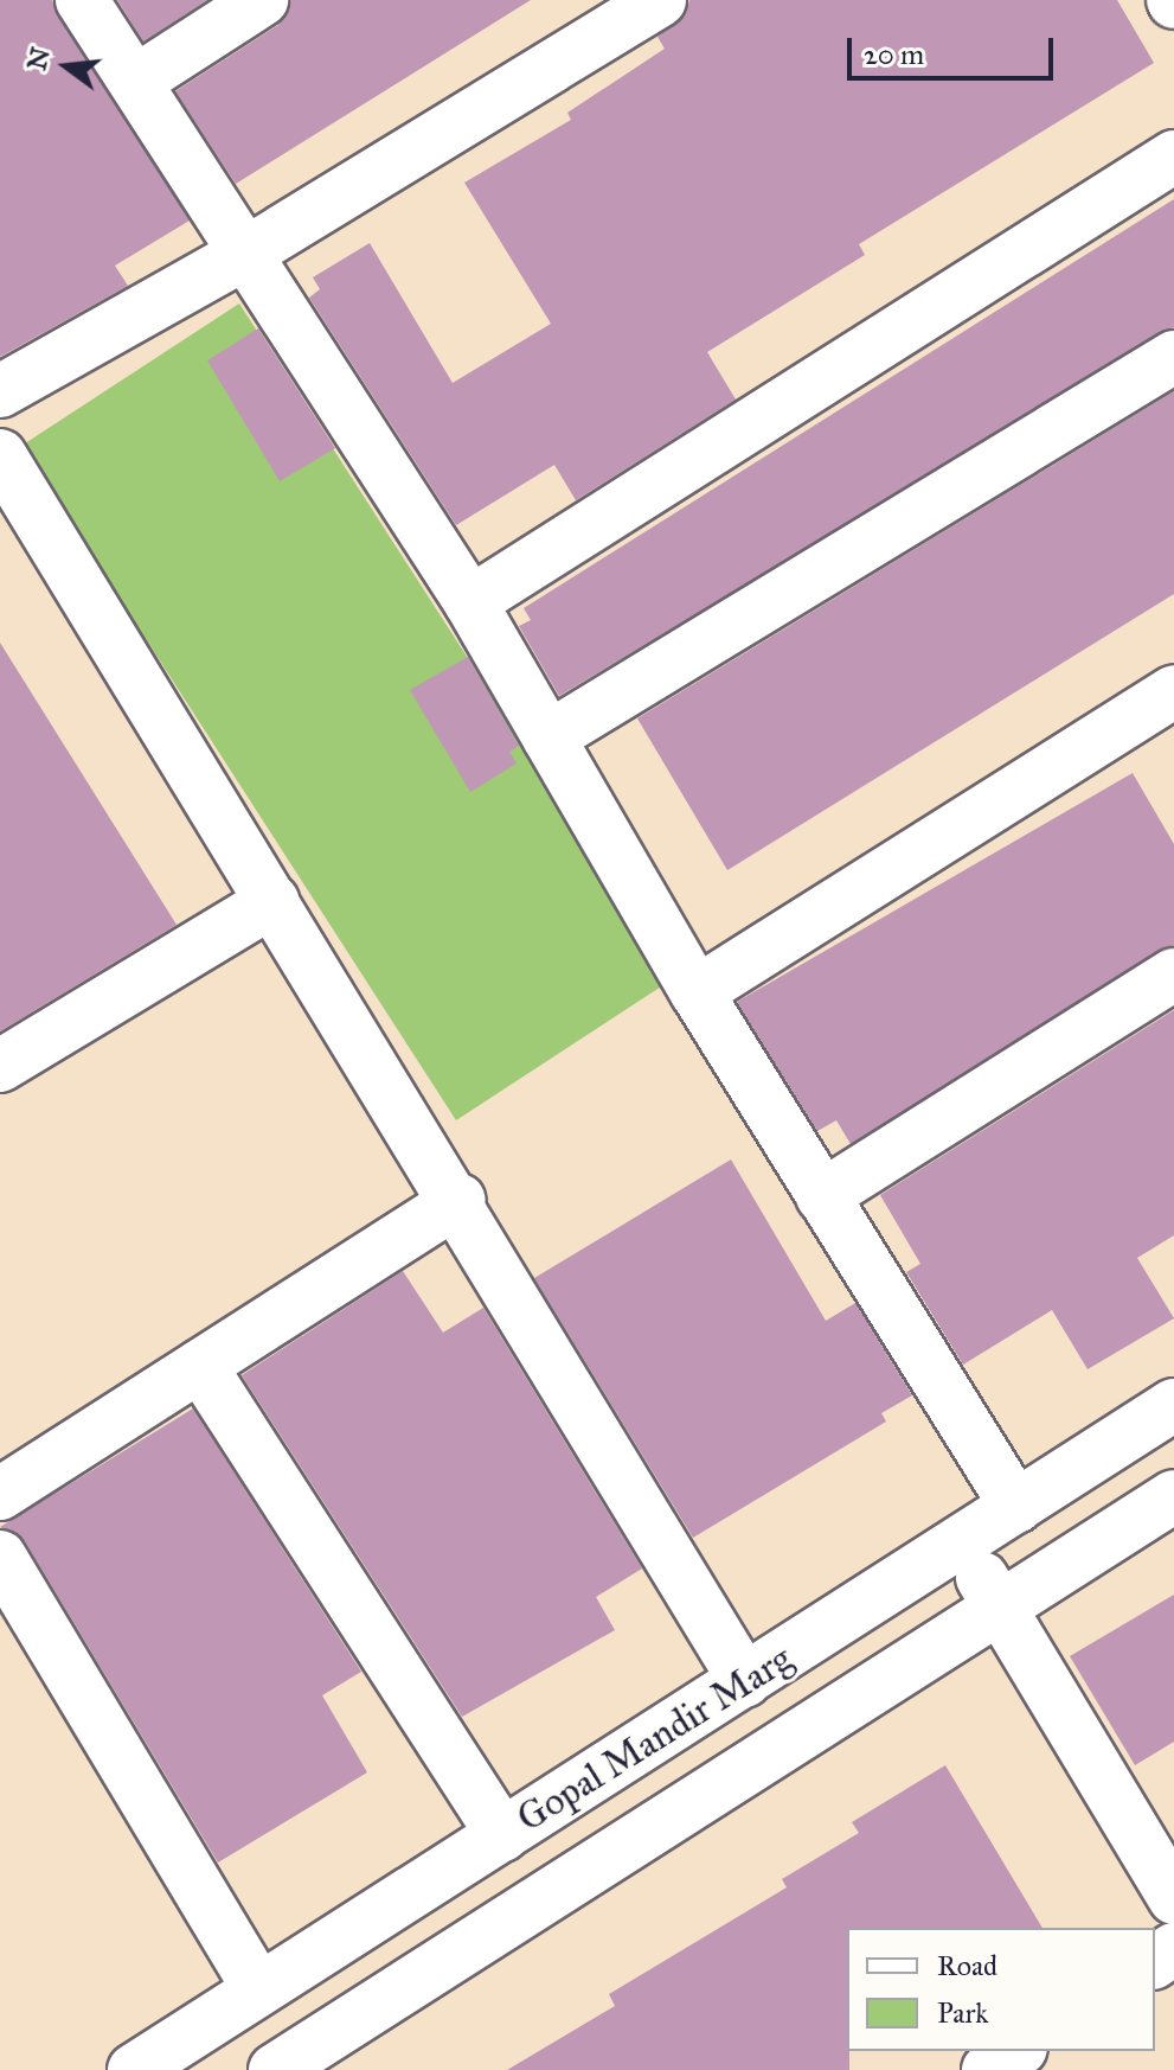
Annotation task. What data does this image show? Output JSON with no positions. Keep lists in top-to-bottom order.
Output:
{
  "streets": {
    "street": ["Gopal Mandir Marg"]
  },
  "legend": ["Road", "Park"],
  "scale_bar": "20 m",
  "north": "left"
}
